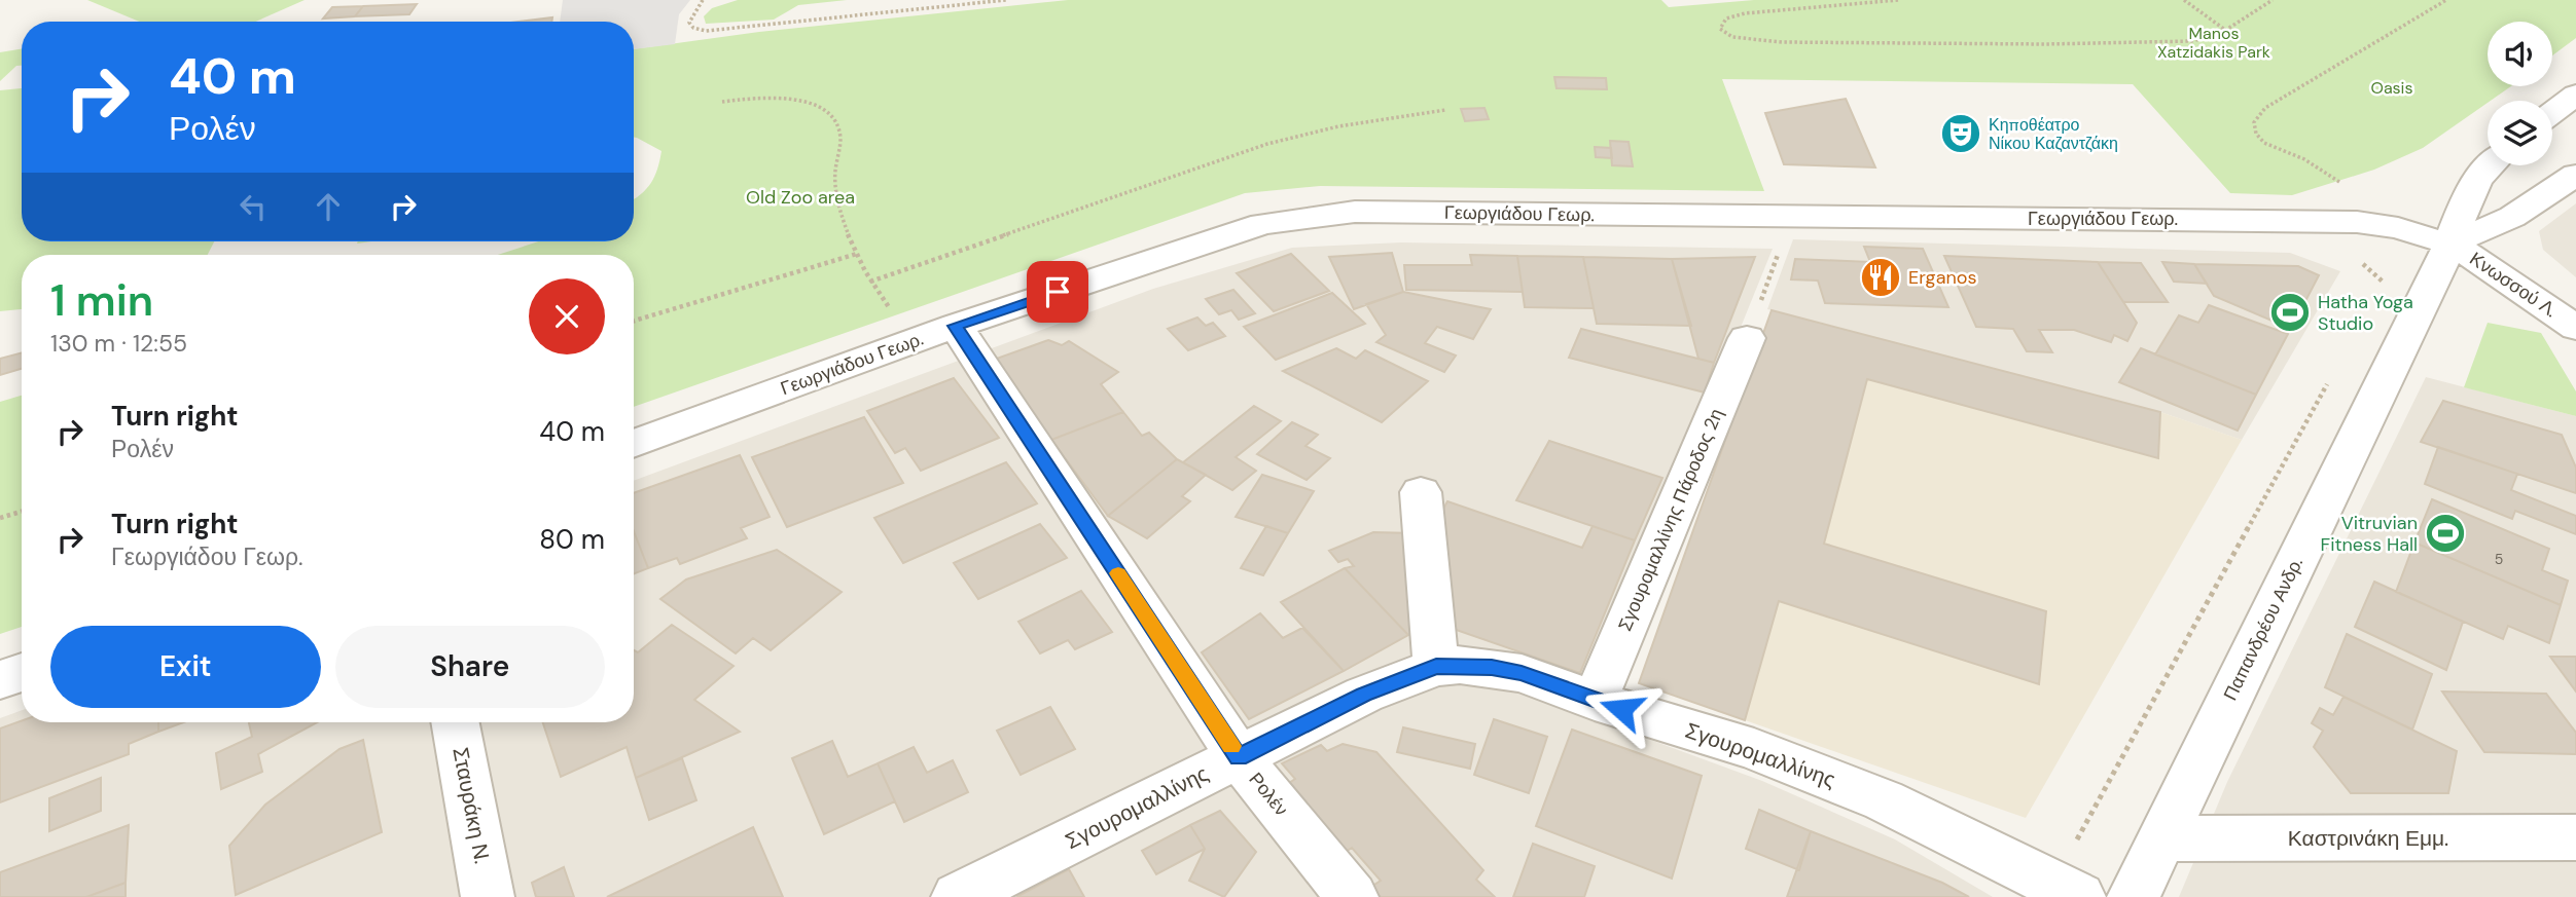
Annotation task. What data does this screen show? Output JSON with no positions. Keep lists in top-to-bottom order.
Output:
{
  "streets": {
    "street": [
      "Γεωργιάδου Γεωρ.",
      "Κνωσσού Λ.",
      "Σγουρομαλλίνης Πάροδος 2η",
      "Παπανδρέου Ανδρ.",
      "Σγουρομαλλίνης",
      "Ρολέν",
      "Σταυράκη Ν.",
      "Καστρινάκη Εμμ."
    ]
  },
  "crossings": [
    ["Γεωργιάδου Γεωρ.", "Κνωσσού Λ."],
    ["Γεωργιάδου Γεωρ.", "Παπανδρέου Ανδρ."],
    ["Γεωργιάδου Γεωρ.", "Ρολέν"],
    ["Κνωσσού Λ.", "Παπανδρέου Ανδρ."],
    ["Σγουρομαλλίνης Πάροδος 2η", "Σγουρομαλλίνης"],
    ["Παπανδρέου Ανδρ.", "Καστρινάκη Εμμ."],
    ["Σγουρομαλλίνης", "Ρολέν"]
  ],
  "parks": ["Manos Xatzidakis Park", "Oasis", "Old Zoo area"],
  "places": {
    "theatre": ["Κηποθέατρο Νίκου Καζαντζάκη"],
    "restaurant": ["Erganos"],
    "sports": ["Hatha Yoga Studio", "Vitruvian Fitness Hall"]
  },
  "house_numbers": ["5"],
  "page": {
    "turn": ["40 m", "Ρολέν"],
    "heading": ["1 min", "130 m · 12:55"],
    "list": [
      {
        "name": "Turn right",
        "note": "Ρολέν",
        "value": "40 m"
      },
      {
        "name": "Turn right",
        "note": "Γεωργιάδου Γεωρ.",
        "value": "80 m"
      }
    ],
    "buttons": ["Exit", "Share"]
  }
}
